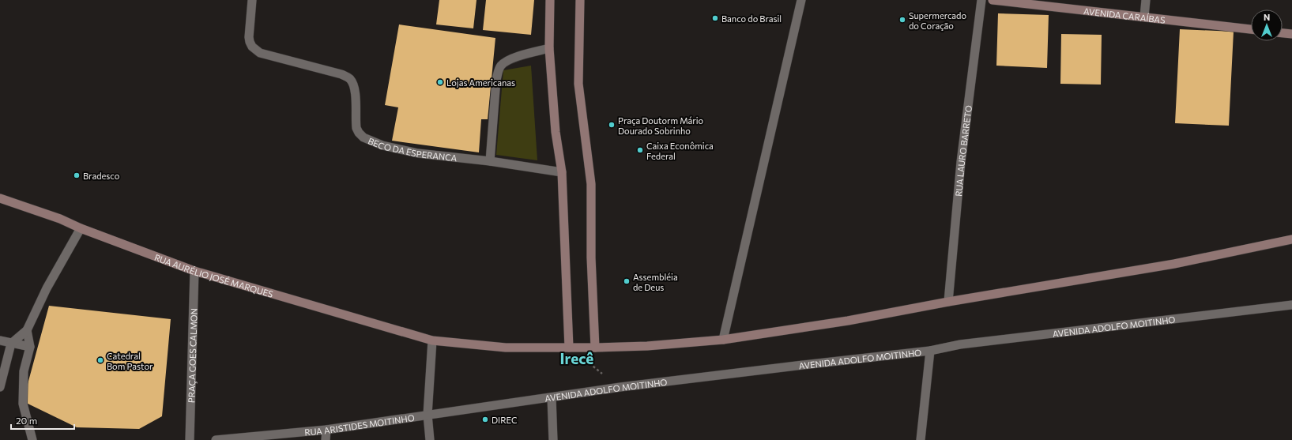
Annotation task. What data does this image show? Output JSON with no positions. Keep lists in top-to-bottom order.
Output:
{
  "streets": {
    "main road": ["AVENIDA CARAÍBAS", "RUA AURÉLIO JOSÉ MARQUES"],
    "street": [
      "BECO DA ESPERANCA",
      "RUA LAURO BARRETO",
      "AVENIDA ADOLFO MOITINHO",
      "PRAÇA GOES CALMON",
      "RUA ARISTIDES MOITINHO"
    ]
  },
  "crossings": [
    ["RUA AURÉLIO JOSÉ MARQUES", "PRAÇA GOES CALMON"],
    ["AVENIDA ADOLFO MOITINHO", "RUA ARISTIDES MOITINHO"]
  ],
  "districts": ["Irecê"],
  "places": [
    "Banco do Brasil",
    "Supermercado do Coração",
    "Lojas Americanas",
    "Praça Doutorm Mário Dourado Sobrinho",
    "Caixa Econômica Federal",
    "Bradesco",
    "Assembléia de Deus",
    "Catedral Bom Pastor",
    "DIREC"
  ],
  "scale_bar": "20 m",
  "north": "top"
}
